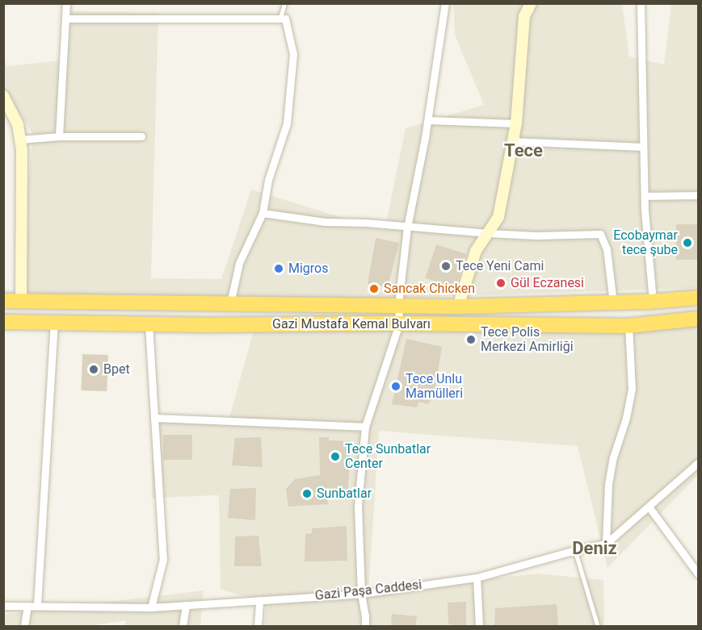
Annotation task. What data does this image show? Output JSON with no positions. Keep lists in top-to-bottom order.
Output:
{
  "streets": {
    "highway": ["Gazi Mustafa Kemal Bulvarı"],
    "street": ["Gazi Paşa Caddesi"]
  },
  "districts": ["Tece", "Deniz"],
  "places": [
    "Ecobaymar tece şube",
    "Tece Yeni Cami",
    "Migros",
    "Gül Eczanesi",
    "Sancak Chicken",
    "Tece Polis Merkezi Amirliği",
    "Bpet",
    "Tece Unlu Mamülleri",
    "Tece Sunbatlar Center",
    "Sunbatlar"
  ]
}
